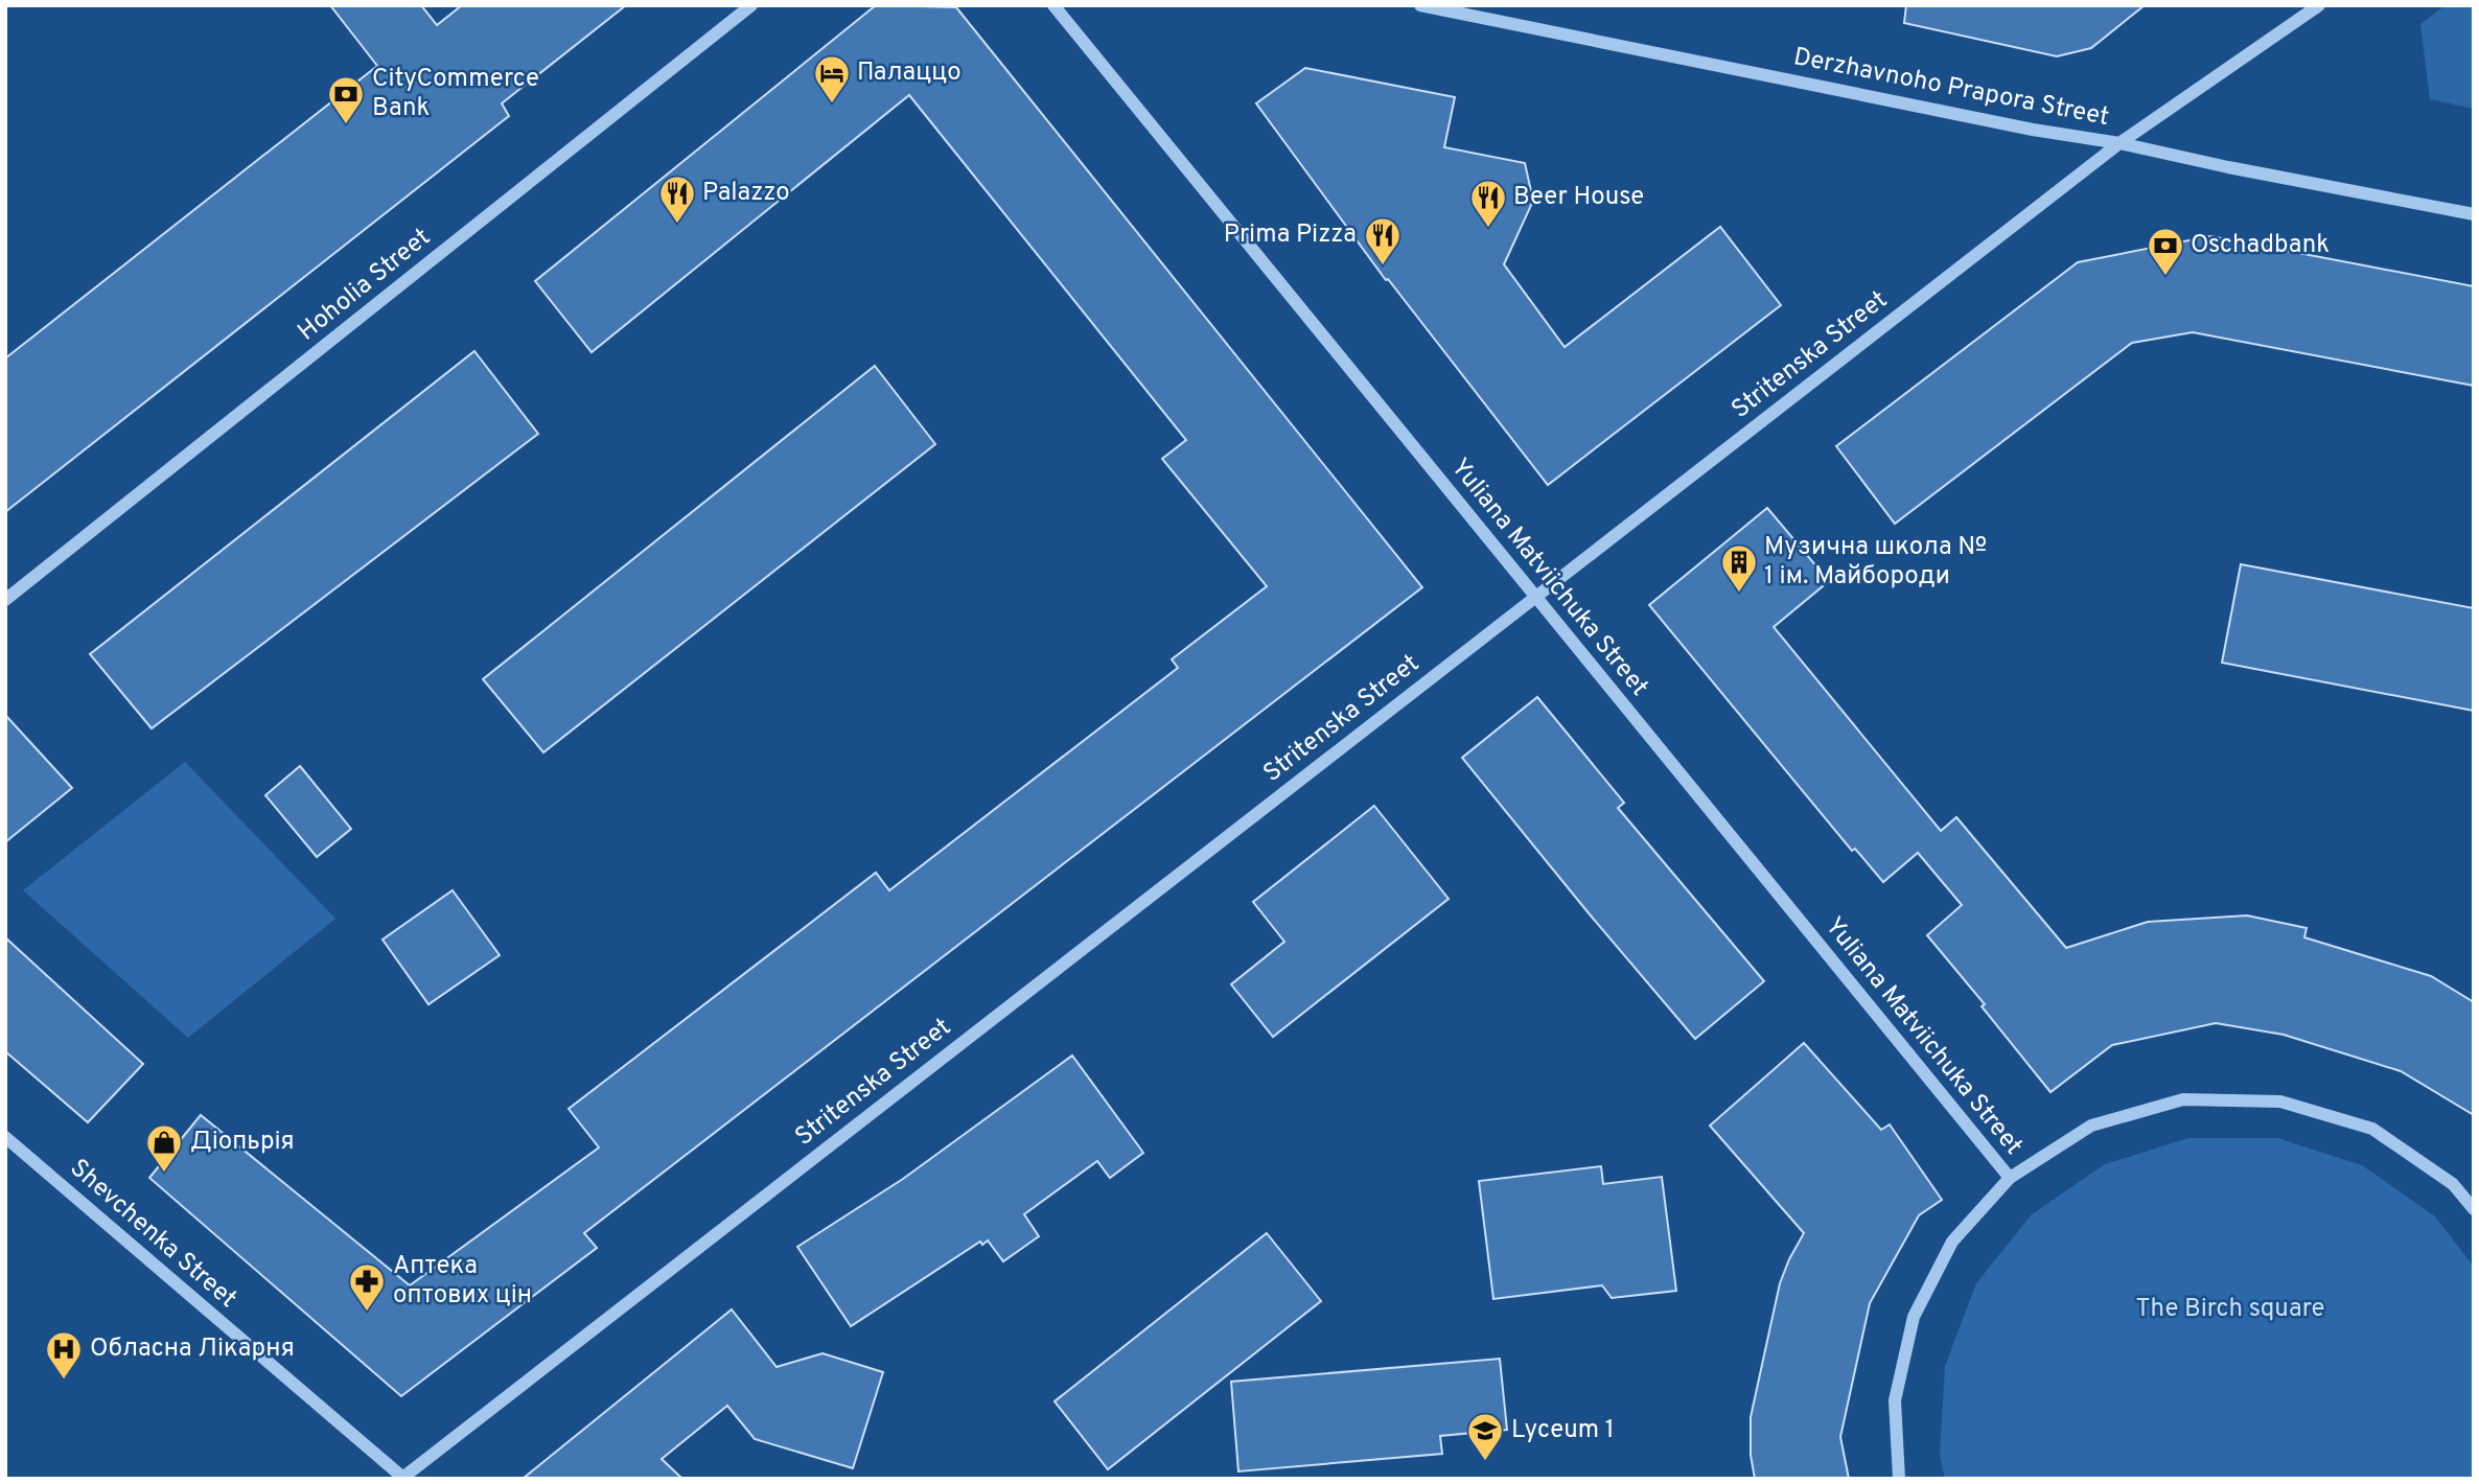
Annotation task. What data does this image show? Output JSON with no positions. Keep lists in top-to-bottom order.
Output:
{
  "streets": {
    "street": [
      "Derzhavnoho Prapora Street",
      "Hoholia Street",
      "Stritenska Street",
      "Yuliana Matviichuka Street",
      "Shevchenka Street"
    ]
  },
  "crossings": [
    ["Derzhavnoho Prapora Street", "Stritenska Street"],
    ["Stritenska Street", "Yuliana Matviichuka Street"],
    ["Stritenska Street", "Shevchenka Street"]
  ],
  "parks": ["The Birch square"],
  "places": {
    "hotel": ["Палаццо"],
    "bank": ["CityCommerce Bank", "Oschadbank"],
    "restaurant": ["Palazzo", "Beer House", "Prima Pizza"],
    "building": ["Музична школа № 1 ім. Майбороди"],
    "shop": ["Діопьрія"],
    "pharmacy": ["Аптека оптових цін"],
    "hospital": ["Обласна Лікарня"],
    "school or university": ["Lyceum 1"]
  }
}
